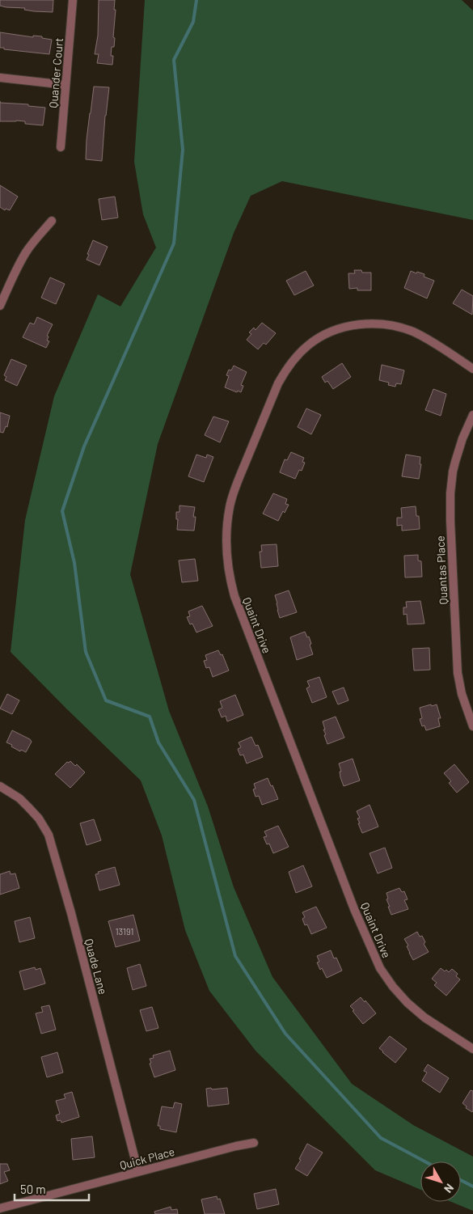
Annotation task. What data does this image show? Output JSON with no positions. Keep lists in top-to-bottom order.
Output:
{
  "streets": {
    "street": [
      "Quander Court",
      "Quantas Place",
      "Quaint Drive",
      "Quade Lane",
      "Quick Place"
    ]
  },
  "crossings": [
    ["Quade Lane", "Quick Place"]
  ],
  "house_numbers": ["13191"],
  "scale_bar": "50 m",
  "north": "bottom right"
}
